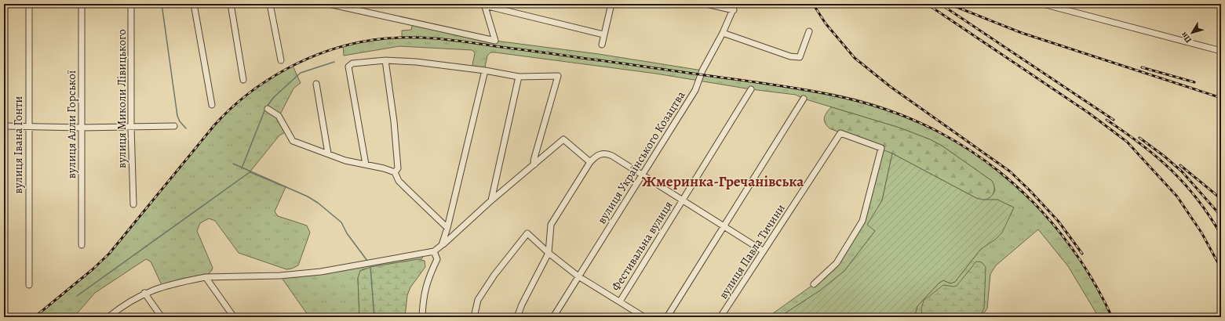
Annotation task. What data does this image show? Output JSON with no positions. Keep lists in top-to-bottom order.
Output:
{
  "streets": {
    "street": [
      "вулиця Миколи Лівицького",
      "вулиця Алли Горської",
      "вулиця Івана Гонти",
      "вулиця Українського Козацтва",
      "Фестивальна вулиця",
      "вулиця Павла Тичини"
    ]
  },
  "districts": ["Жмеринка-Гречанівська"],
  "north": "bottom left"
}
